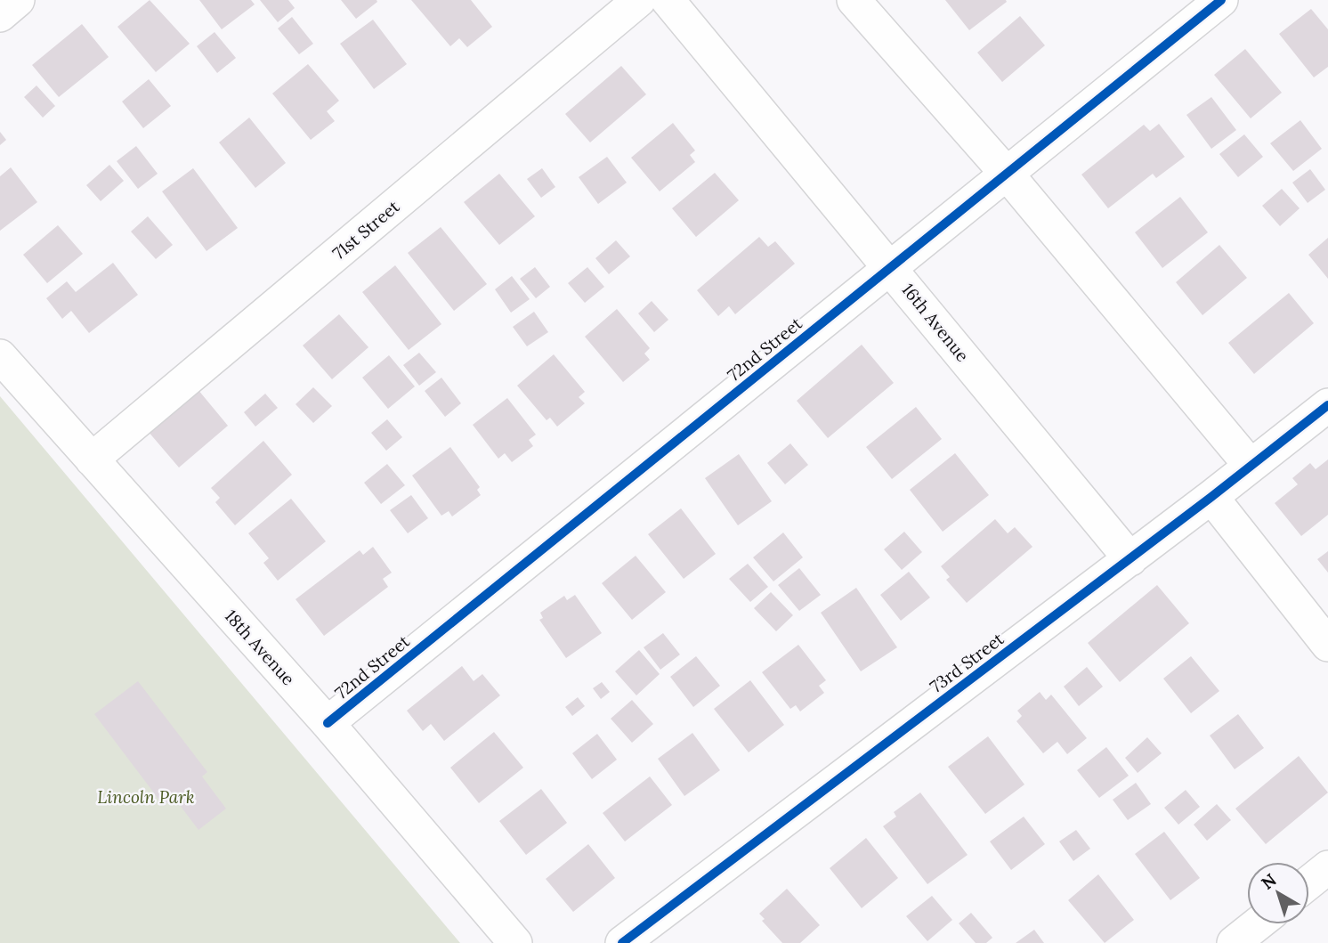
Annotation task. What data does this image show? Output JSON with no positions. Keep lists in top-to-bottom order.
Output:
{
  "streets": {
    "street": [
      "71st Street",
      "16th Avenue",
      "72nd Street",
      "18th Avenue",
      "73rd Street"
    ]
  },
  "crossings": [
    ["71st Street", "18th Avenue"],
    ["16th Avenue", "72nd Street"],
    ["16th Avenue", "73rd Street"],
    ["72nd Street", "18th Avenue"]
  ],
  "parks": ["Lincoln Park"],
  "north": "top left"
}
